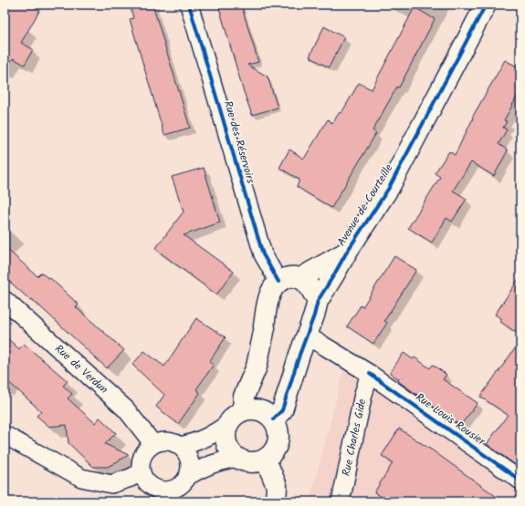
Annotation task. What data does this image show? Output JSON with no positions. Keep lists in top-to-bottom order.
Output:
{
  "streets": {
    "street": [
      "Rue des Réservoirs",
      "Avenue de Courteille",
      "Rue de Verdun",
      "Rue Louis Rousier",
      "Rue Charles Gide"
    ]
  },
  "crossings": [
    ["Rue des Réservoirs", "Avenue de Courteille"],
    ["Avenue de Courteille", "Rue Louis Rousier"],
    ["Rue Louis Rousier", "Rue Charles Gide"]
  ]
}
